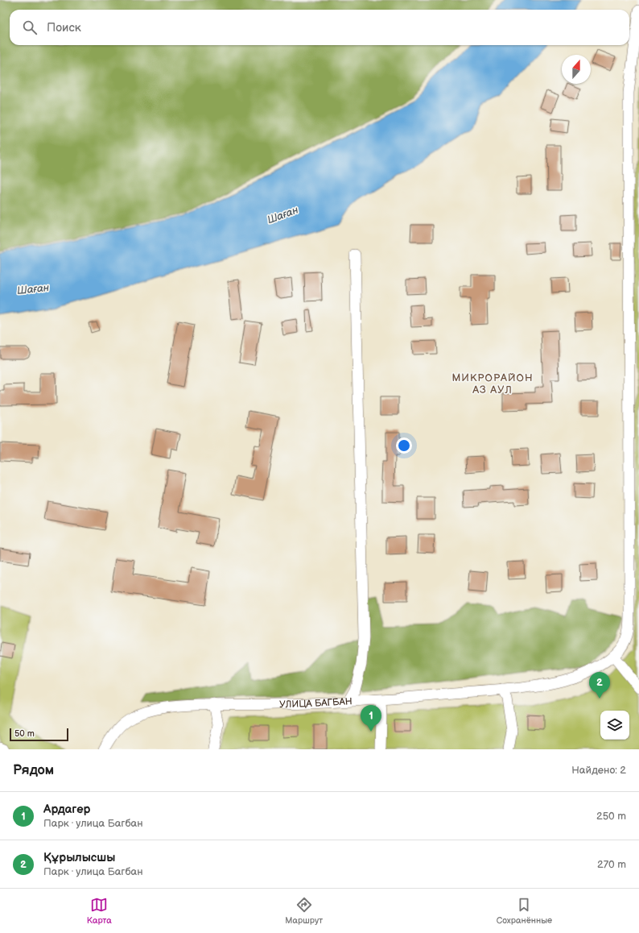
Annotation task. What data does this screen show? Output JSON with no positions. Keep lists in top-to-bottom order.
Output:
{
  "streets": {
    "street": ["УЛИЦА БАГБАН"]
  },
  "districts": ["МИКРОРАЙОН АЗ АУЛ"],
  "water": ["Шаған"],
  "scale_bar": "50 m",
  "north": "top",
  "page": {
    "search": "Поиск",
    "pins": ["2", "1"],
    "scale": "50 m",
    "heading": ["Рядом", "Найдено: 2"],
    "list": [
      {
        "mark": "1",
        "name": "Ардагер",
        "note": "Парк · улица Багбан",
        "value": "250 m"
      },
      {
        "mark": "2",
        "name": "Құрылысшы",
        "note": "Парк · улица Багбан",
        "value": "270 m"
      }
    ],
    "nav": ["Карта", "Маршрут", "Сохранённые"]
  }
}
